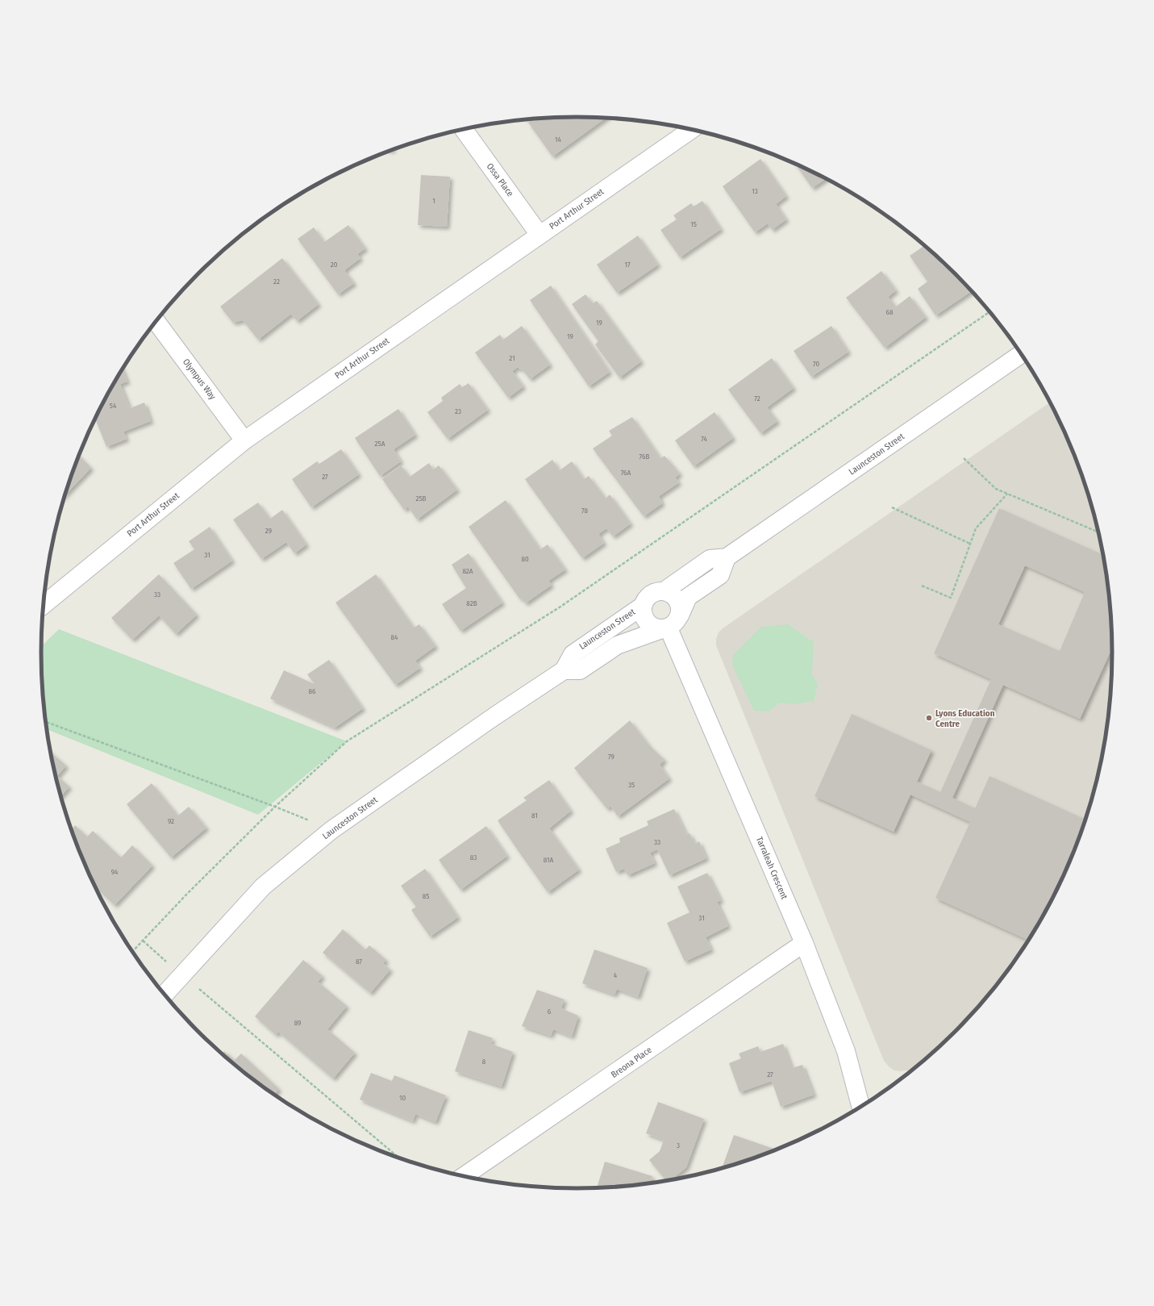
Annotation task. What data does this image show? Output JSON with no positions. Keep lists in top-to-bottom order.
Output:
{
  "streets": {
    "street": [
      "Ossa Place",
      "Port Arthur Street",
      "Olympus Way",
      "Launceston Street",
      "Tarraleah Crescent",
      "Breona Place"
    ]
  },
  "crossings": [
    ["Ossa Place", "Port Arthur Street"],
    ["Port Arthur Street", "Olympus Way"],
    ["Launceston Street", "Tarraleah Crescent"],
    ["Tarraleah Crescent", "Breona Place"]
  ],
  "places": ["Lyons Education Centre"],
  "house_numbers": [
    "14",
    "13",
    "1",
    "15",
    "20",
    "17",
    "22",
    "68",
    "19",
    "19",
    "21",
    "70",
    "72",
    "54",
    "23",
    "74",
    "25A",
    "76B",
    "76A",
    "27",
    "25B",
    "78",
    "29",
    "31",
    "80",
    "82A",
    "33",
    "82B",
    "84",
    "86",
    "79",
    "35",
    "81",
    "92",
    "33",
    "83",
    "81A",
    "94",
    "85",
    "31",
    "87",
    "4",
    "6",
    "89",
    "8",
    "27",
    "10",
    "3"
  ]
}
